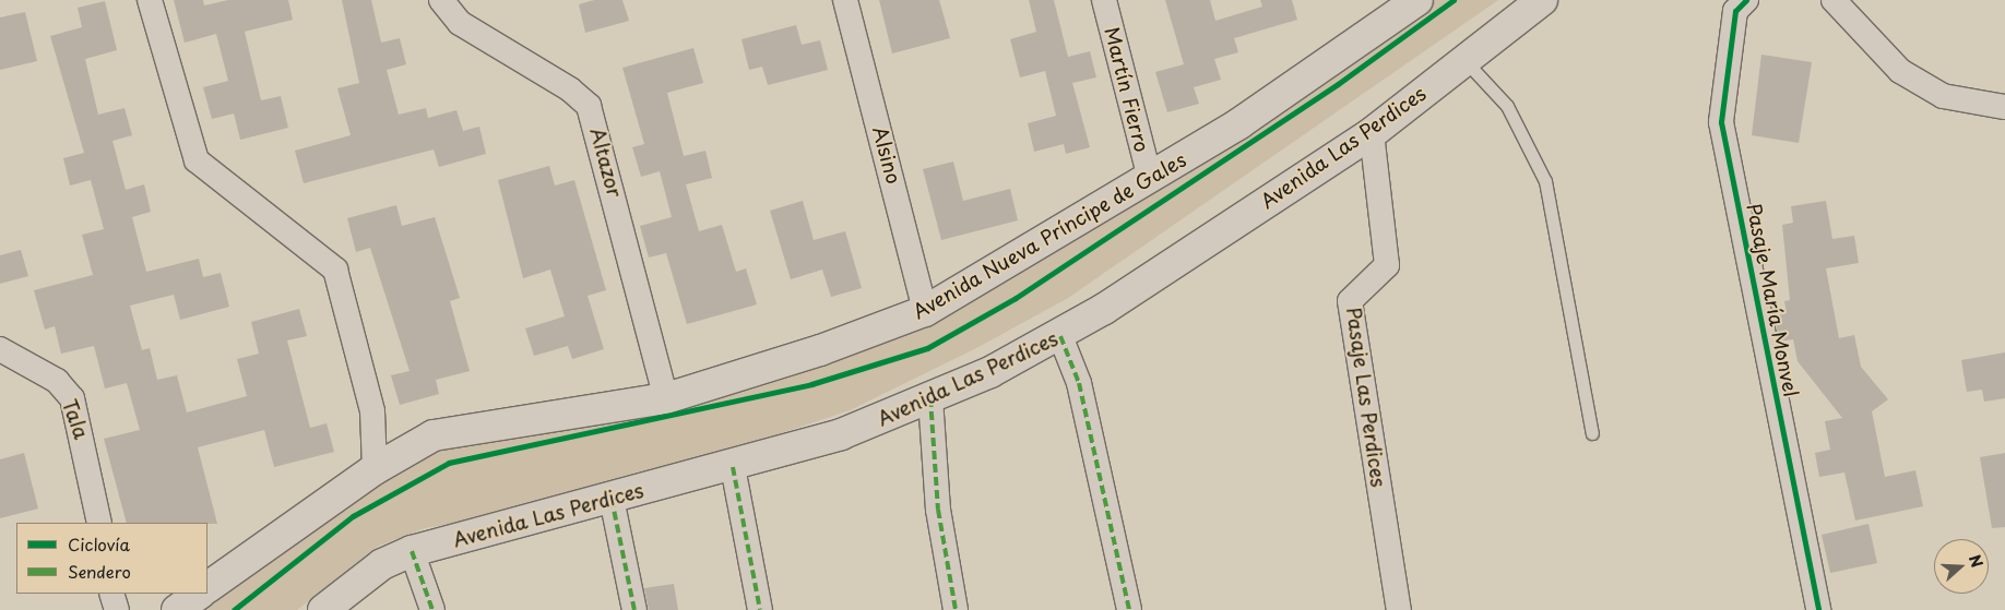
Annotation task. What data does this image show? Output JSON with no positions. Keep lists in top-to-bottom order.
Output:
{
  "streets": {
    "main road": ["Avenida Las Perdices", "Avenida Nueva Príncipe de Gales"],
    "street": [
      "Martín Fierro",
      "Alsino",
      "Altazor",
      "Pasaje María Monvel",
      "Pasaje Las Perdices",
      "Tala"
    ]
  },
  "crossings": [
    ["Martín Fierro", "Avenida Nueva Príncipe de Gales"],
    ["Avenida Las Perdices", "Pasaje Las Perdices"],
    ["Alsino", "Avenida Nueva Príncipe de Gales"],
    ["Altazor", "Avenida Nueva Príncipe de Gales"]
  ],
  "legend": ["Ciclovía", "Sendero"],
  "north": "right"
}
